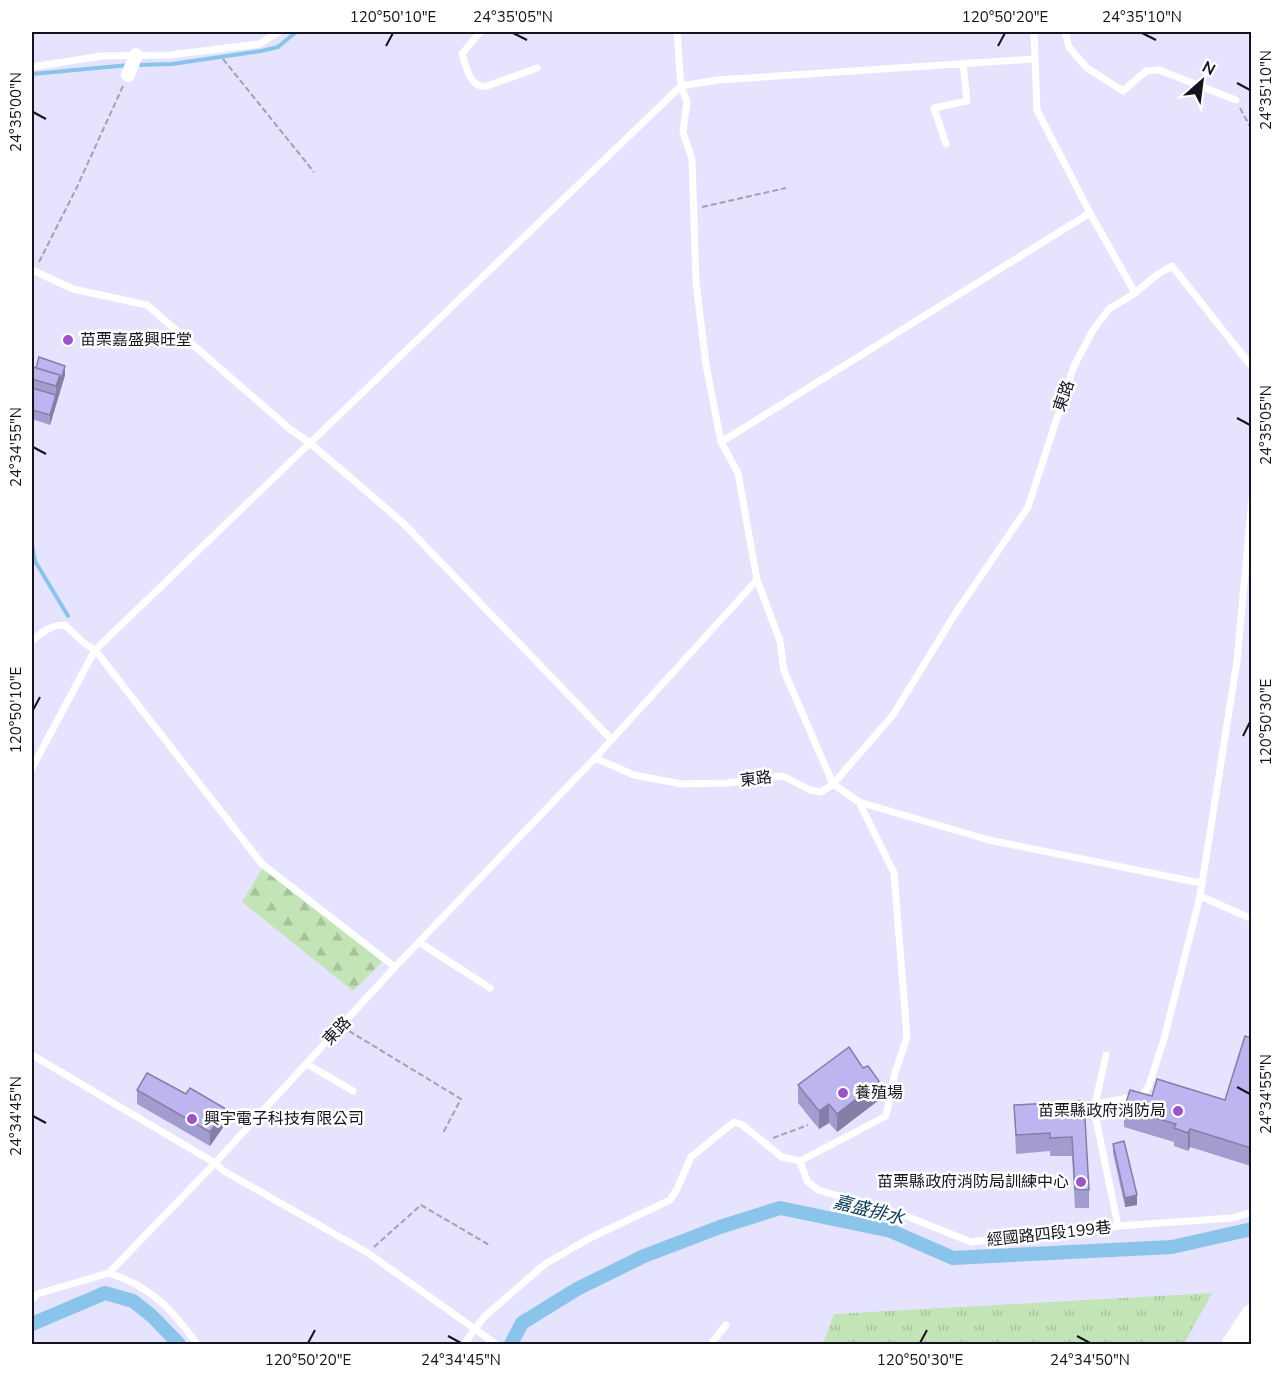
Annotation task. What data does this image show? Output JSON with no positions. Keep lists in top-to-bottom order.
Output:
{
  "streets": {
    "lane": ["東路", "經國路四段199巷"]
  },
  "water": ["嘉盛排水"],
  "places": [
    "苗栗嘉盛興旺堂",
    "養殖場",
    "苗栗縣政府消防局",
    "興宇電子科技有限公司",
    "苗栗縣政府消防局訓練中心"
  ],
  "north": "top right",
  "coordinates": [
    "120°50'10\"E",
    "24°35'05\"N",
    "120°50'20\"E",
    "24°35'10\"N",
    "24°35'00\"N",
    "24°34'55\"N",
    "120°50'30\"E",
    "24°34'45\"N",
    "24°34'50\"N"
  ]
}
